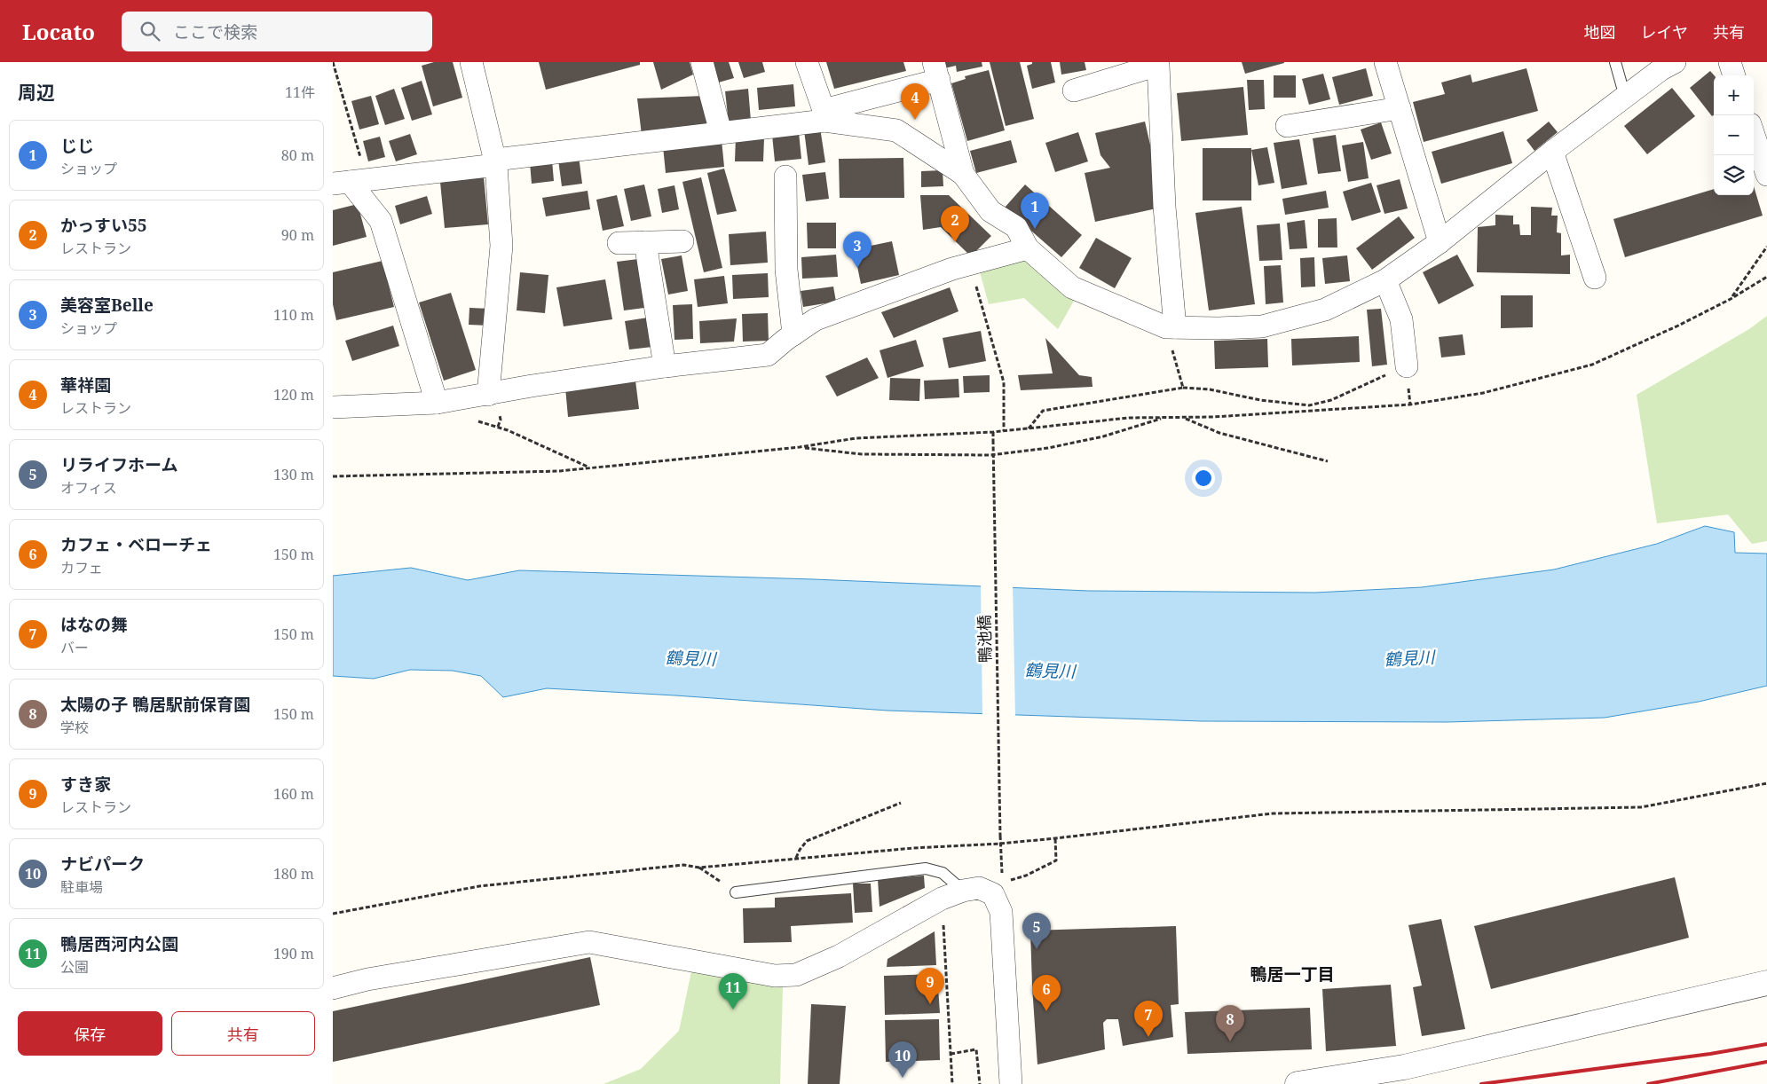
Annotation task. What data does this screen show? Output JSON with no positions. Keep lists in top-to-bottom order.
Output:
{
  "streets": {
    "path": ["鴨池橋"]
  },
  "districts": ["鴨居一丁目"],
  "water": ["鶴見川"],
  "page": {
    "header": "Locato",
    "search": "ここで検索",
    "nav": ["地図", "レイヤ", "共有"],
    "heading": ["周辺", "11件"],
    "map_buttons": ["+", "−"],
    "pins": [
      "4",
      "1",
      "2",
      "3",
      "5",
      "9",
      "11",
      "6",
      "7",
      "8",
      "10"
    ],
    "list": [
      {
        "mark": "1",
        "name": "じじ",
        "note": "ショップ",
        "value": "80 m"
      },
      {
        "mark": "2",
        "name": "かっすい55",
        "note": "レストラン",
        "value": "90 m"
      },
      {
        "mark": "3",
        "name": "美容室Belle",
        "note": "ショップ",
        "value": "110 m"
      },
      {
        "mark": "4",
        "name": "華祥園",
        "note": "レストラン",
        "value": "120 m"
      },
      {
        "mark": "5",
        "name": "リライフホーム",
        "note": "オフィス",
        "value": "130 m"
      },
      {
        "mark": "6",
        "name": "カフェ・ベローチェ",
        "note": "カフェ",
        "value": "150 m"
      },
      {
        "mark": "7",
        "name": "はなの舞",
        "note": "バー",
        "value": "150 m"
      },
      {
        "mark": "8",
        "name": "太陽の子 鴨居駅前保育園",
        "note": "学校",
        "value": "150 m"
      },
      {
        "mark": "9",
        "name": "すき家",
        "note": "レストラン",
        "value": "160 m"
      },
      {
        "mark": "10",
        "name": "ナビパーク",
        "note": "駐車場",
        "value": "180 m"
      },
      {
        "mark": "11",
        "name": "鴨居西河内公園",
        "note": "公園",
        "value": "190 m"
      }
    ],
    "buttons": ["保存", "共有"]
  }
}
